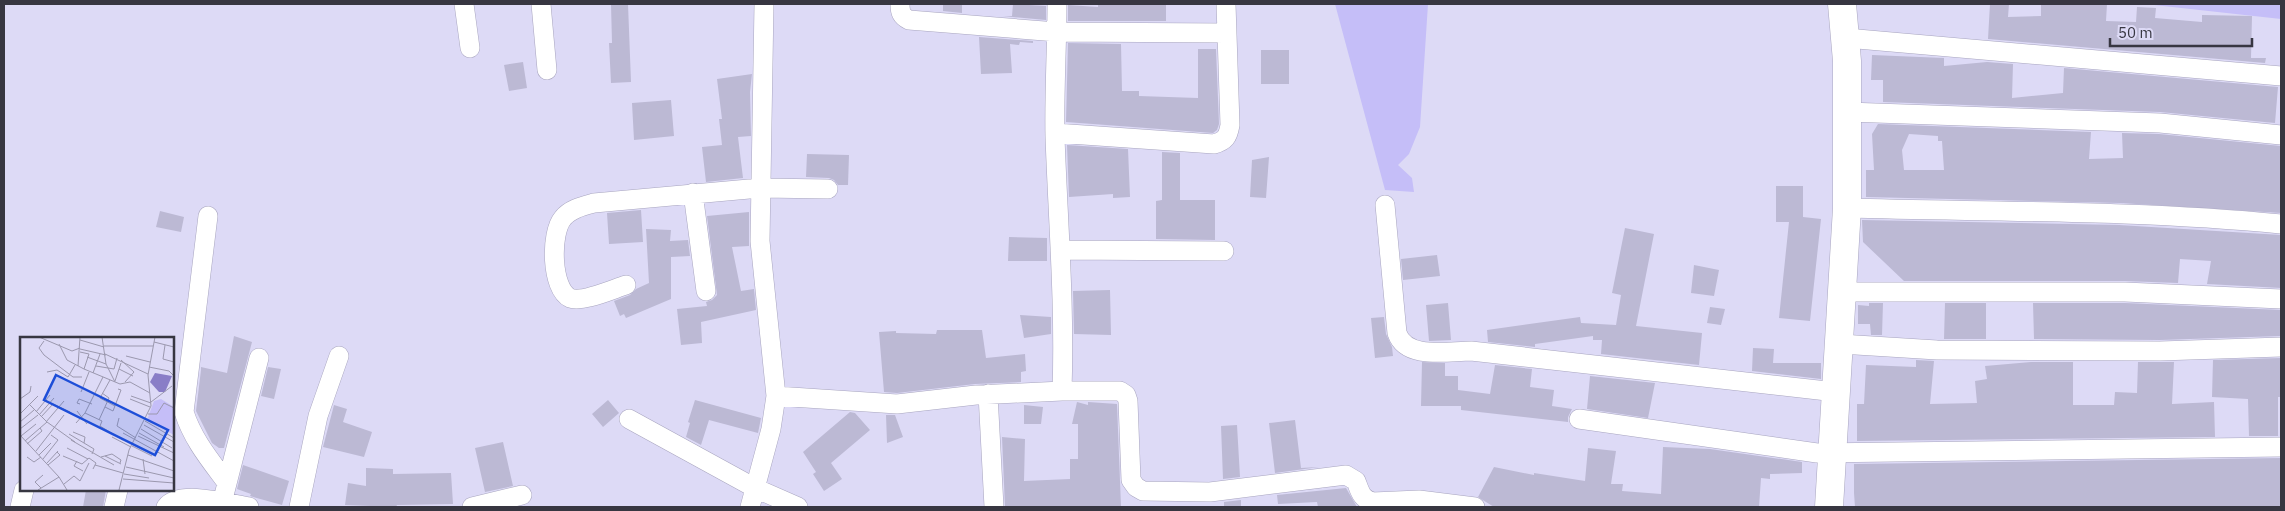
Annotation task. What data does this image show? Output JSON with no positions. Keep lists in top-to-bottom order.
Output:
{
  "scale_bar": "50 m"
}
